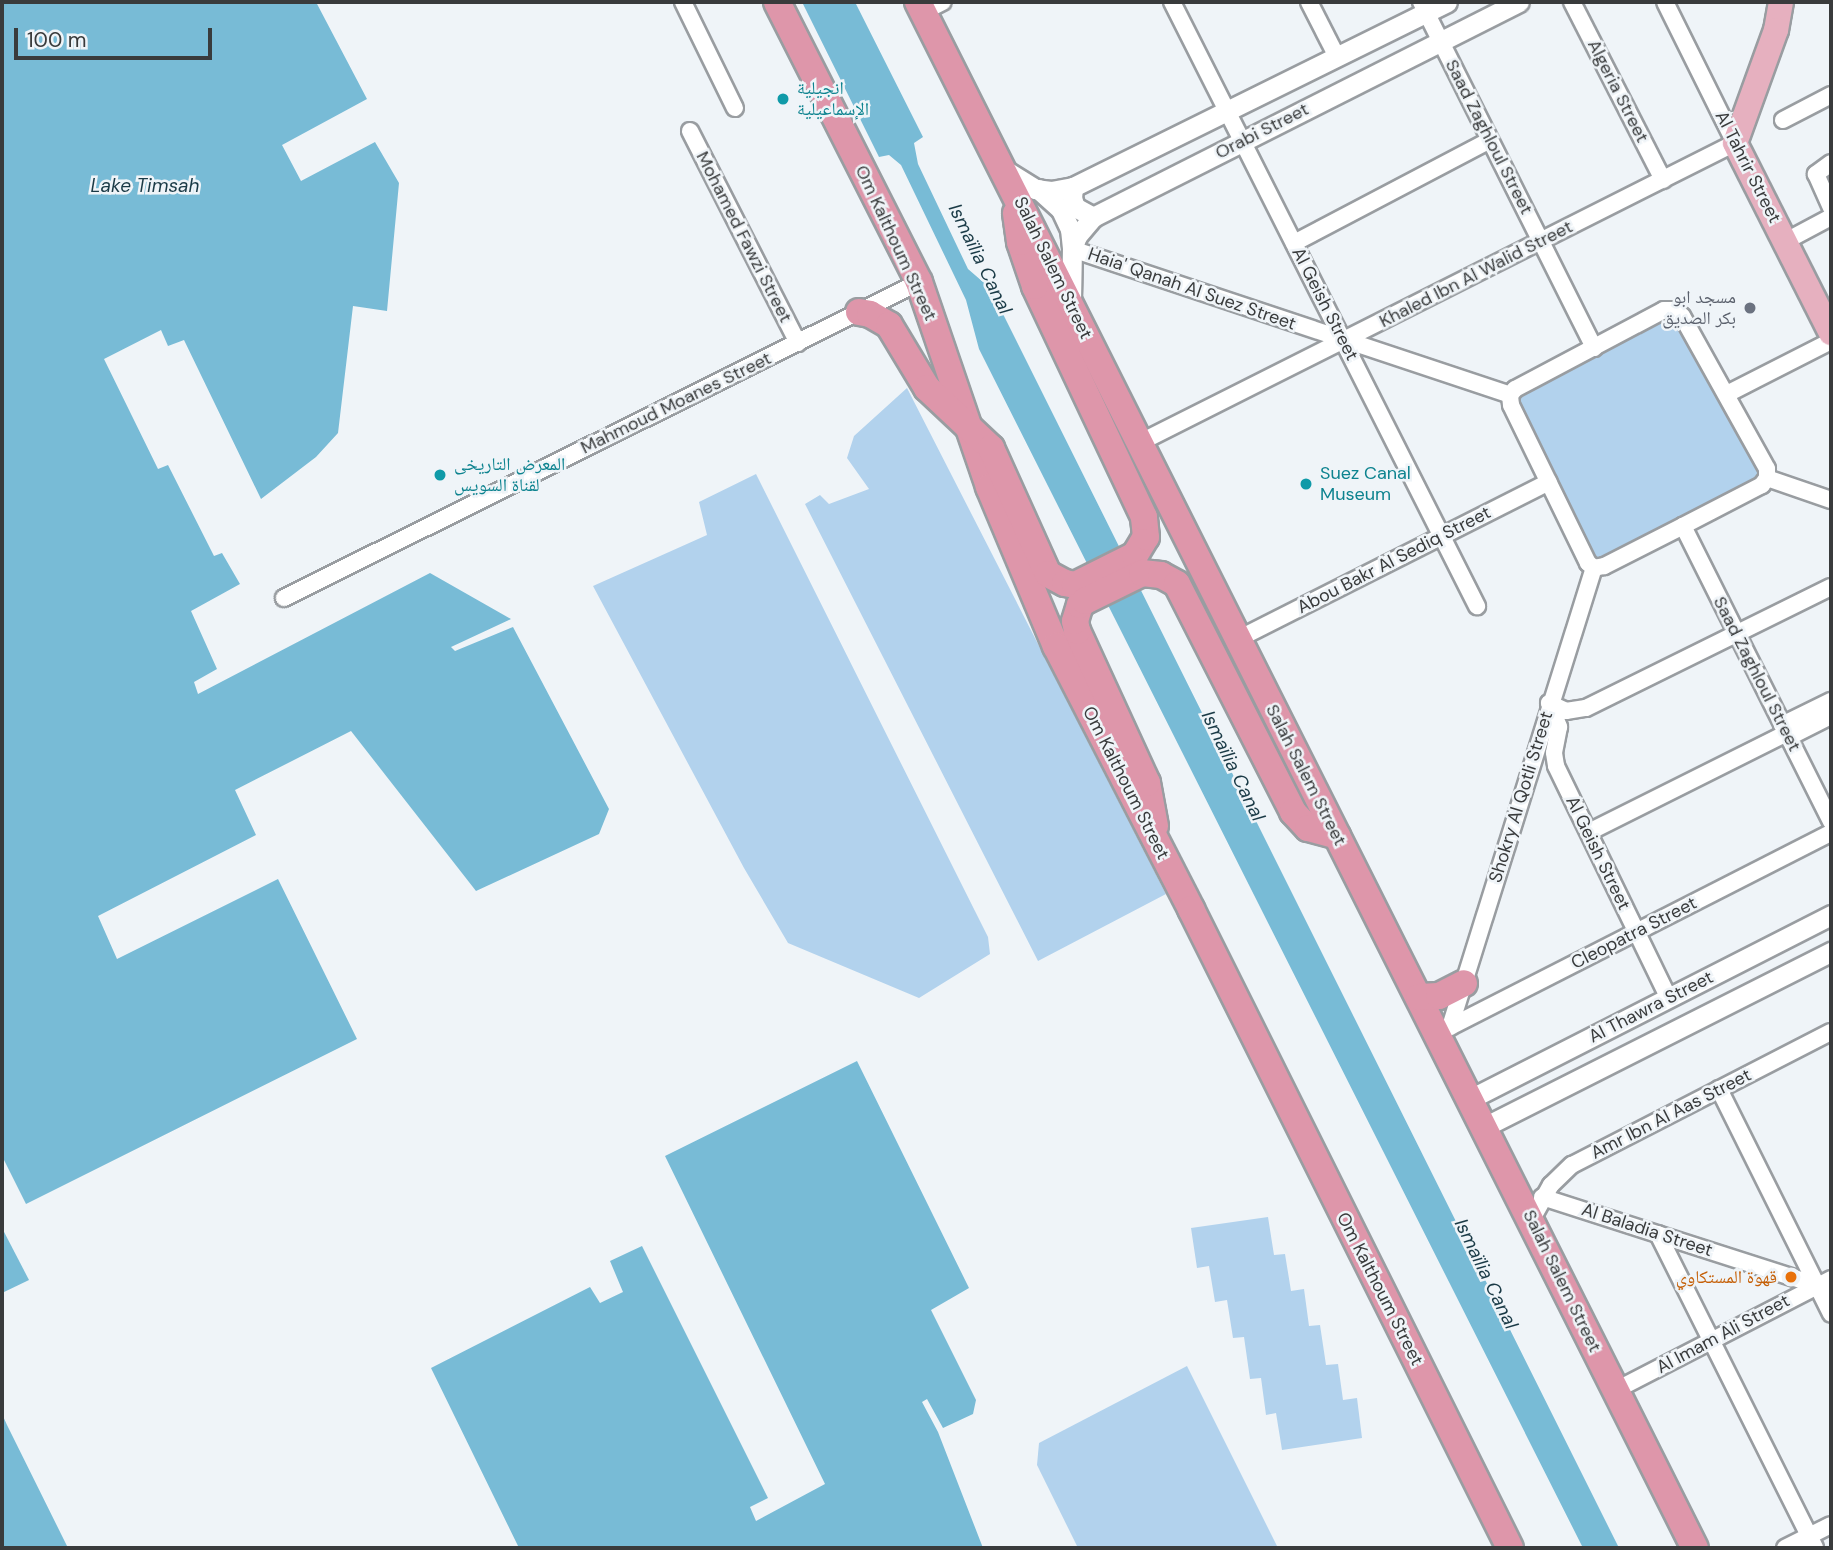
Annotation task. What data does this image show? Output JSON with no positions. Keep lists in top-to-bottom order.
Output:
{
  "streets": {
    "highway": ["Om Kalthoum Street", "Salah Salem Street"],
    "main road": ["Al Tahrir Street"],
    "street": [
      "Algeria Street",
      "Orabi Street",
      "Saad Zaghloul Street",
      "Mohamed Fawzi Street",
      "Khaled Ibn Al Walid Street",
      "Haia' Qanah Al Suez Street",
      "Al Geish Street",
      "Mahmoud Moanes Street",
      "Abou Bakr Al Sediq Street",
      "Shokry Al Qotli Street",
      "Cleopatra Street",
      "Al Thawra Street",
      "Amr Ibn Al Aas Street",
      "Al Baladia Street",
      "Al Imam Ali Street"
    ]
  },
  "crossings": [
    ["Algeria Street", "Khaled Ibn Al Walid Street"],
    ["Orabi Street", "Saad Zaghloul Street"],
    ["Orabi Street", "Salah Salem Street"],
    ["Orabi Street", "Haia' Qanah Al Suez Street"],
    ["Orabi Street", "Al Geish Street"],
    ["Saad Zaghloul Street", "Khaled Ibn Al Walid Street"],
    ["Al Tahrir Street", "Khaled Ibn Al Walid Street"],
    ["Mohamed Fawzi Street", "Mahmoud Moanes Street"],
    ["Om Kalthoum Street", "Mahmoud Moanes Street"],
    ["Salah Salem Street", "Khaled Ibn Al Walid Street"],
    ["Salah Salem Street", "Abou Bakr Al Sediq Street"],
    ["Salah Salem Street", "Shokry Al Qotli Street"],
    ["Salah Salem Street", "Cleopatra Street"],
    ["Salah Salem Street", "Al Thawra Street"],
    ["Salah Salem Street", "Amr Ibn Al Aas Street"],
    ["Salah Salem Street", "Al Baladia Street"],
    ["Salah Salem Street", "Al Imam Ali Street"],
    ["Khaled Ibn Al Walid Street", "Haia' Qanah Al Suez Street"],
    ["Khaled Ibn Al Walid Street", "Al Geish Street"],
    ["Haia' Qanah Al Suez Street", "Al Geish Street"],
    ["Al Geish Street", "Abou Bakr Al Sediq Street"],
    ["Al Geish Street", "Shokry Al Qotli Street"],
    ["Al Geish Street", "Cleopatra Street"],
    ["Al Geish Street", "Al Thawra Street"],
    ["Shokry Al Qotli Street", "Cleopatra Street"],
    ["Amr Ibn Al Aas Street", "Al Baladia Street"],
    ["Al Baladia Street", "Al Imam Ali Street"]
  ],
  "water": ["Lake Timsah", "Ismaïlia Canal"],
  "places": [
    "انجيلية الإسماعيلية",
    "مسجد ابو بكر الصديق",
    "المعرض التاريخى لقناة السويس",
    "Suez Canal Museum",
    "قهوة المستكاوي"
  ],
  "scale_bar": "100 m"
}
